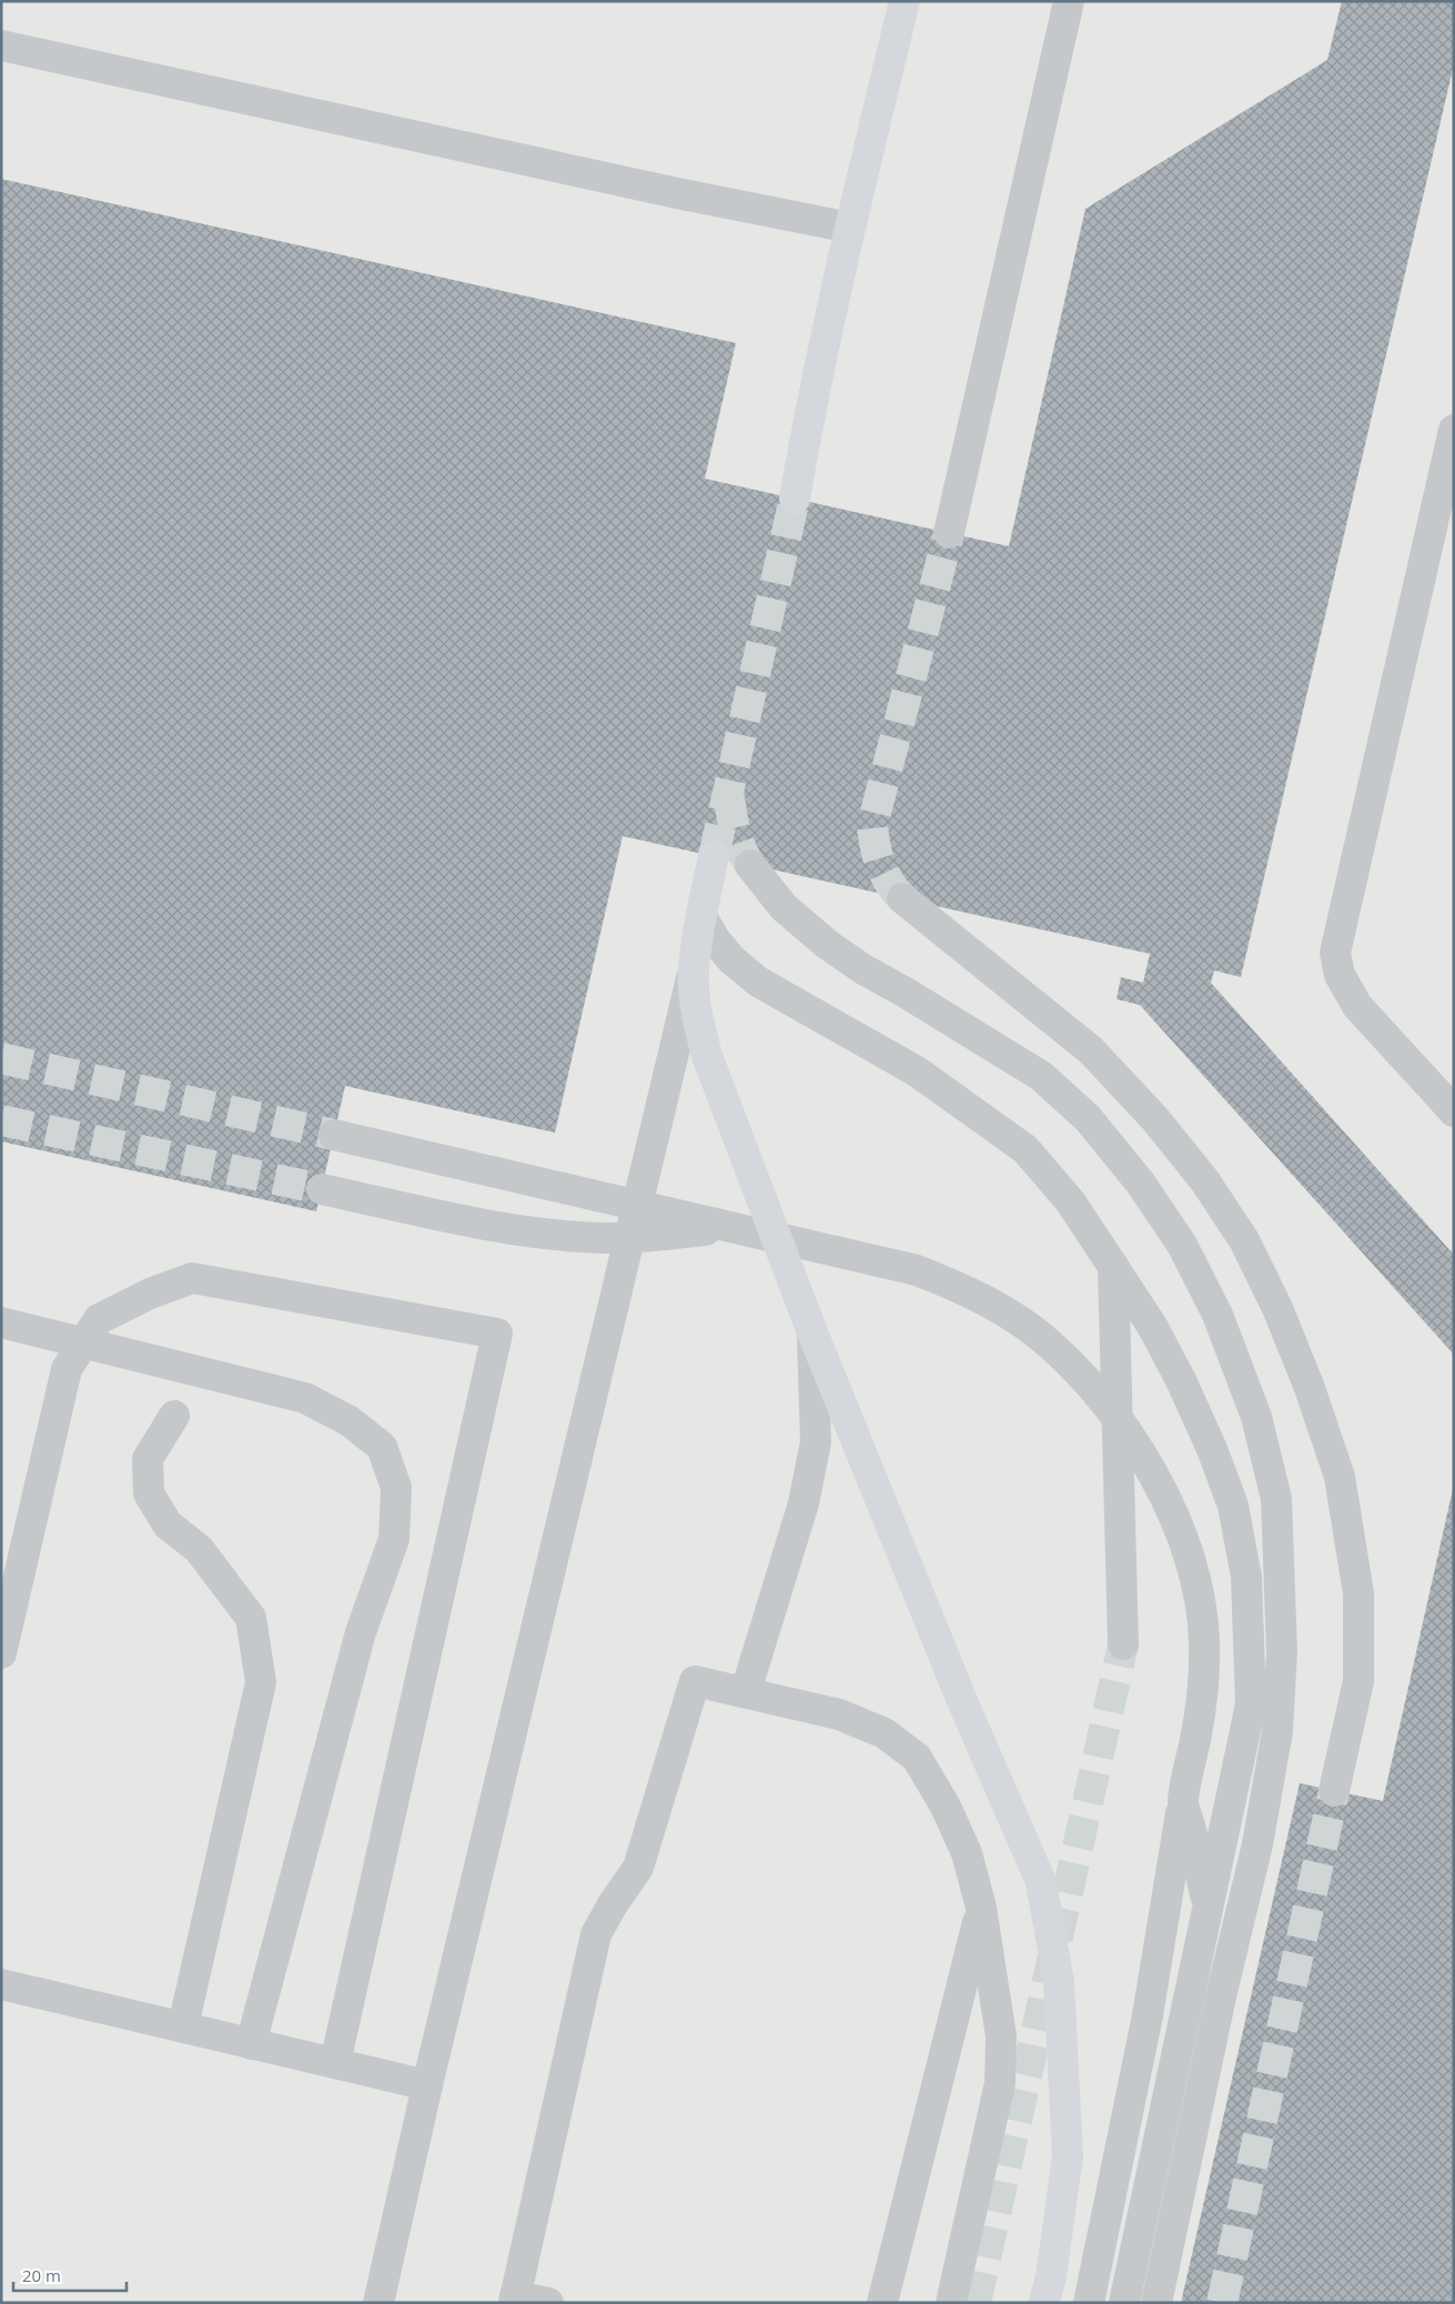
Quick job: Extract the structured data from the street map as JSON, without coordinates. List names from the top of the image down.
{
  "scale_bar": "20 m"
}
